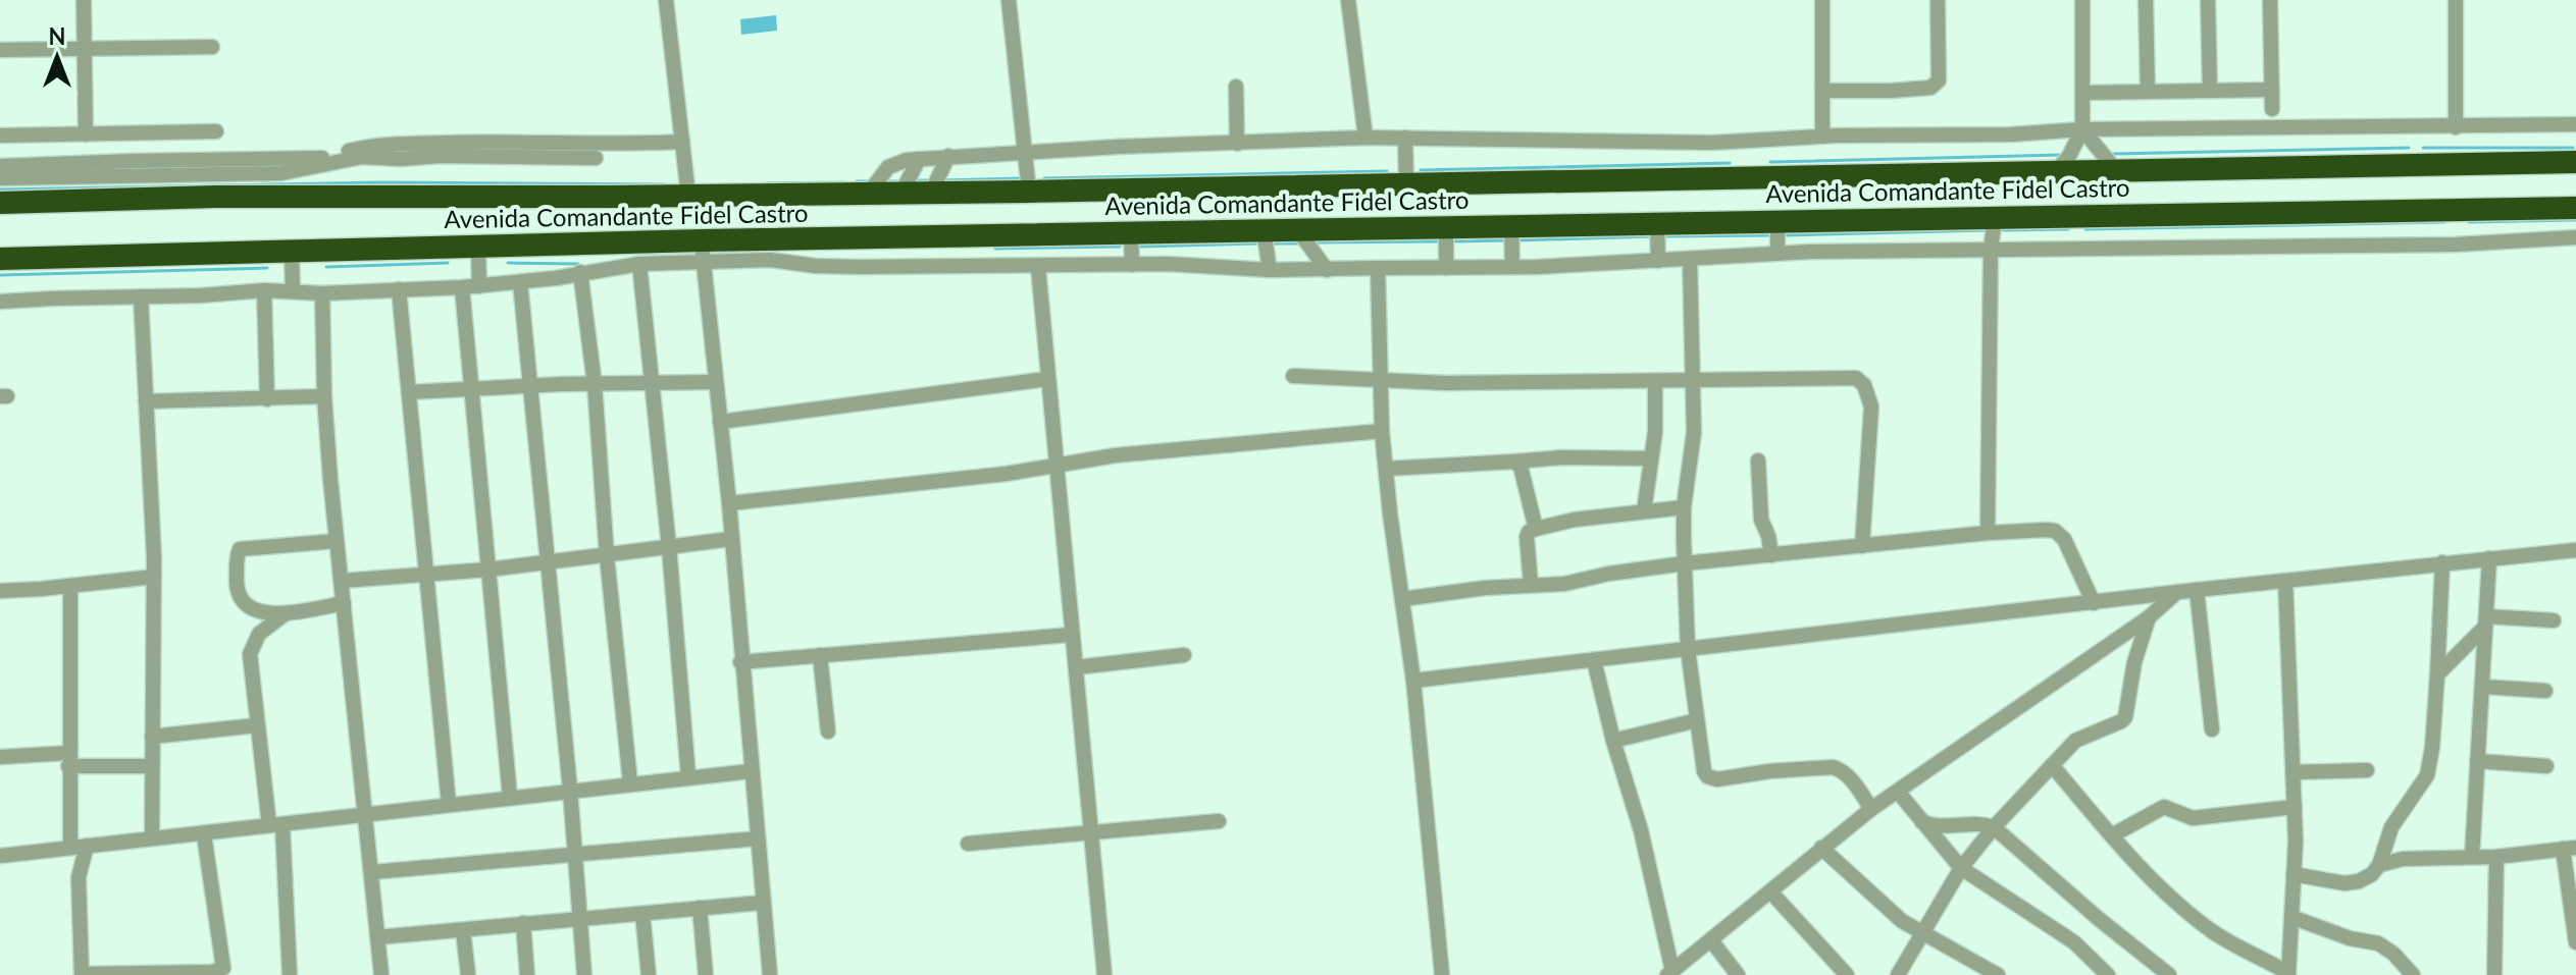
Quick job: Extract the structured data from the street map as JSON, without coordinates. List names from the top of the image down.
{
  "streets": {
    "highway": ["Avenida Comandante Fidel Castro"]
  },
  "north": "top"
}
